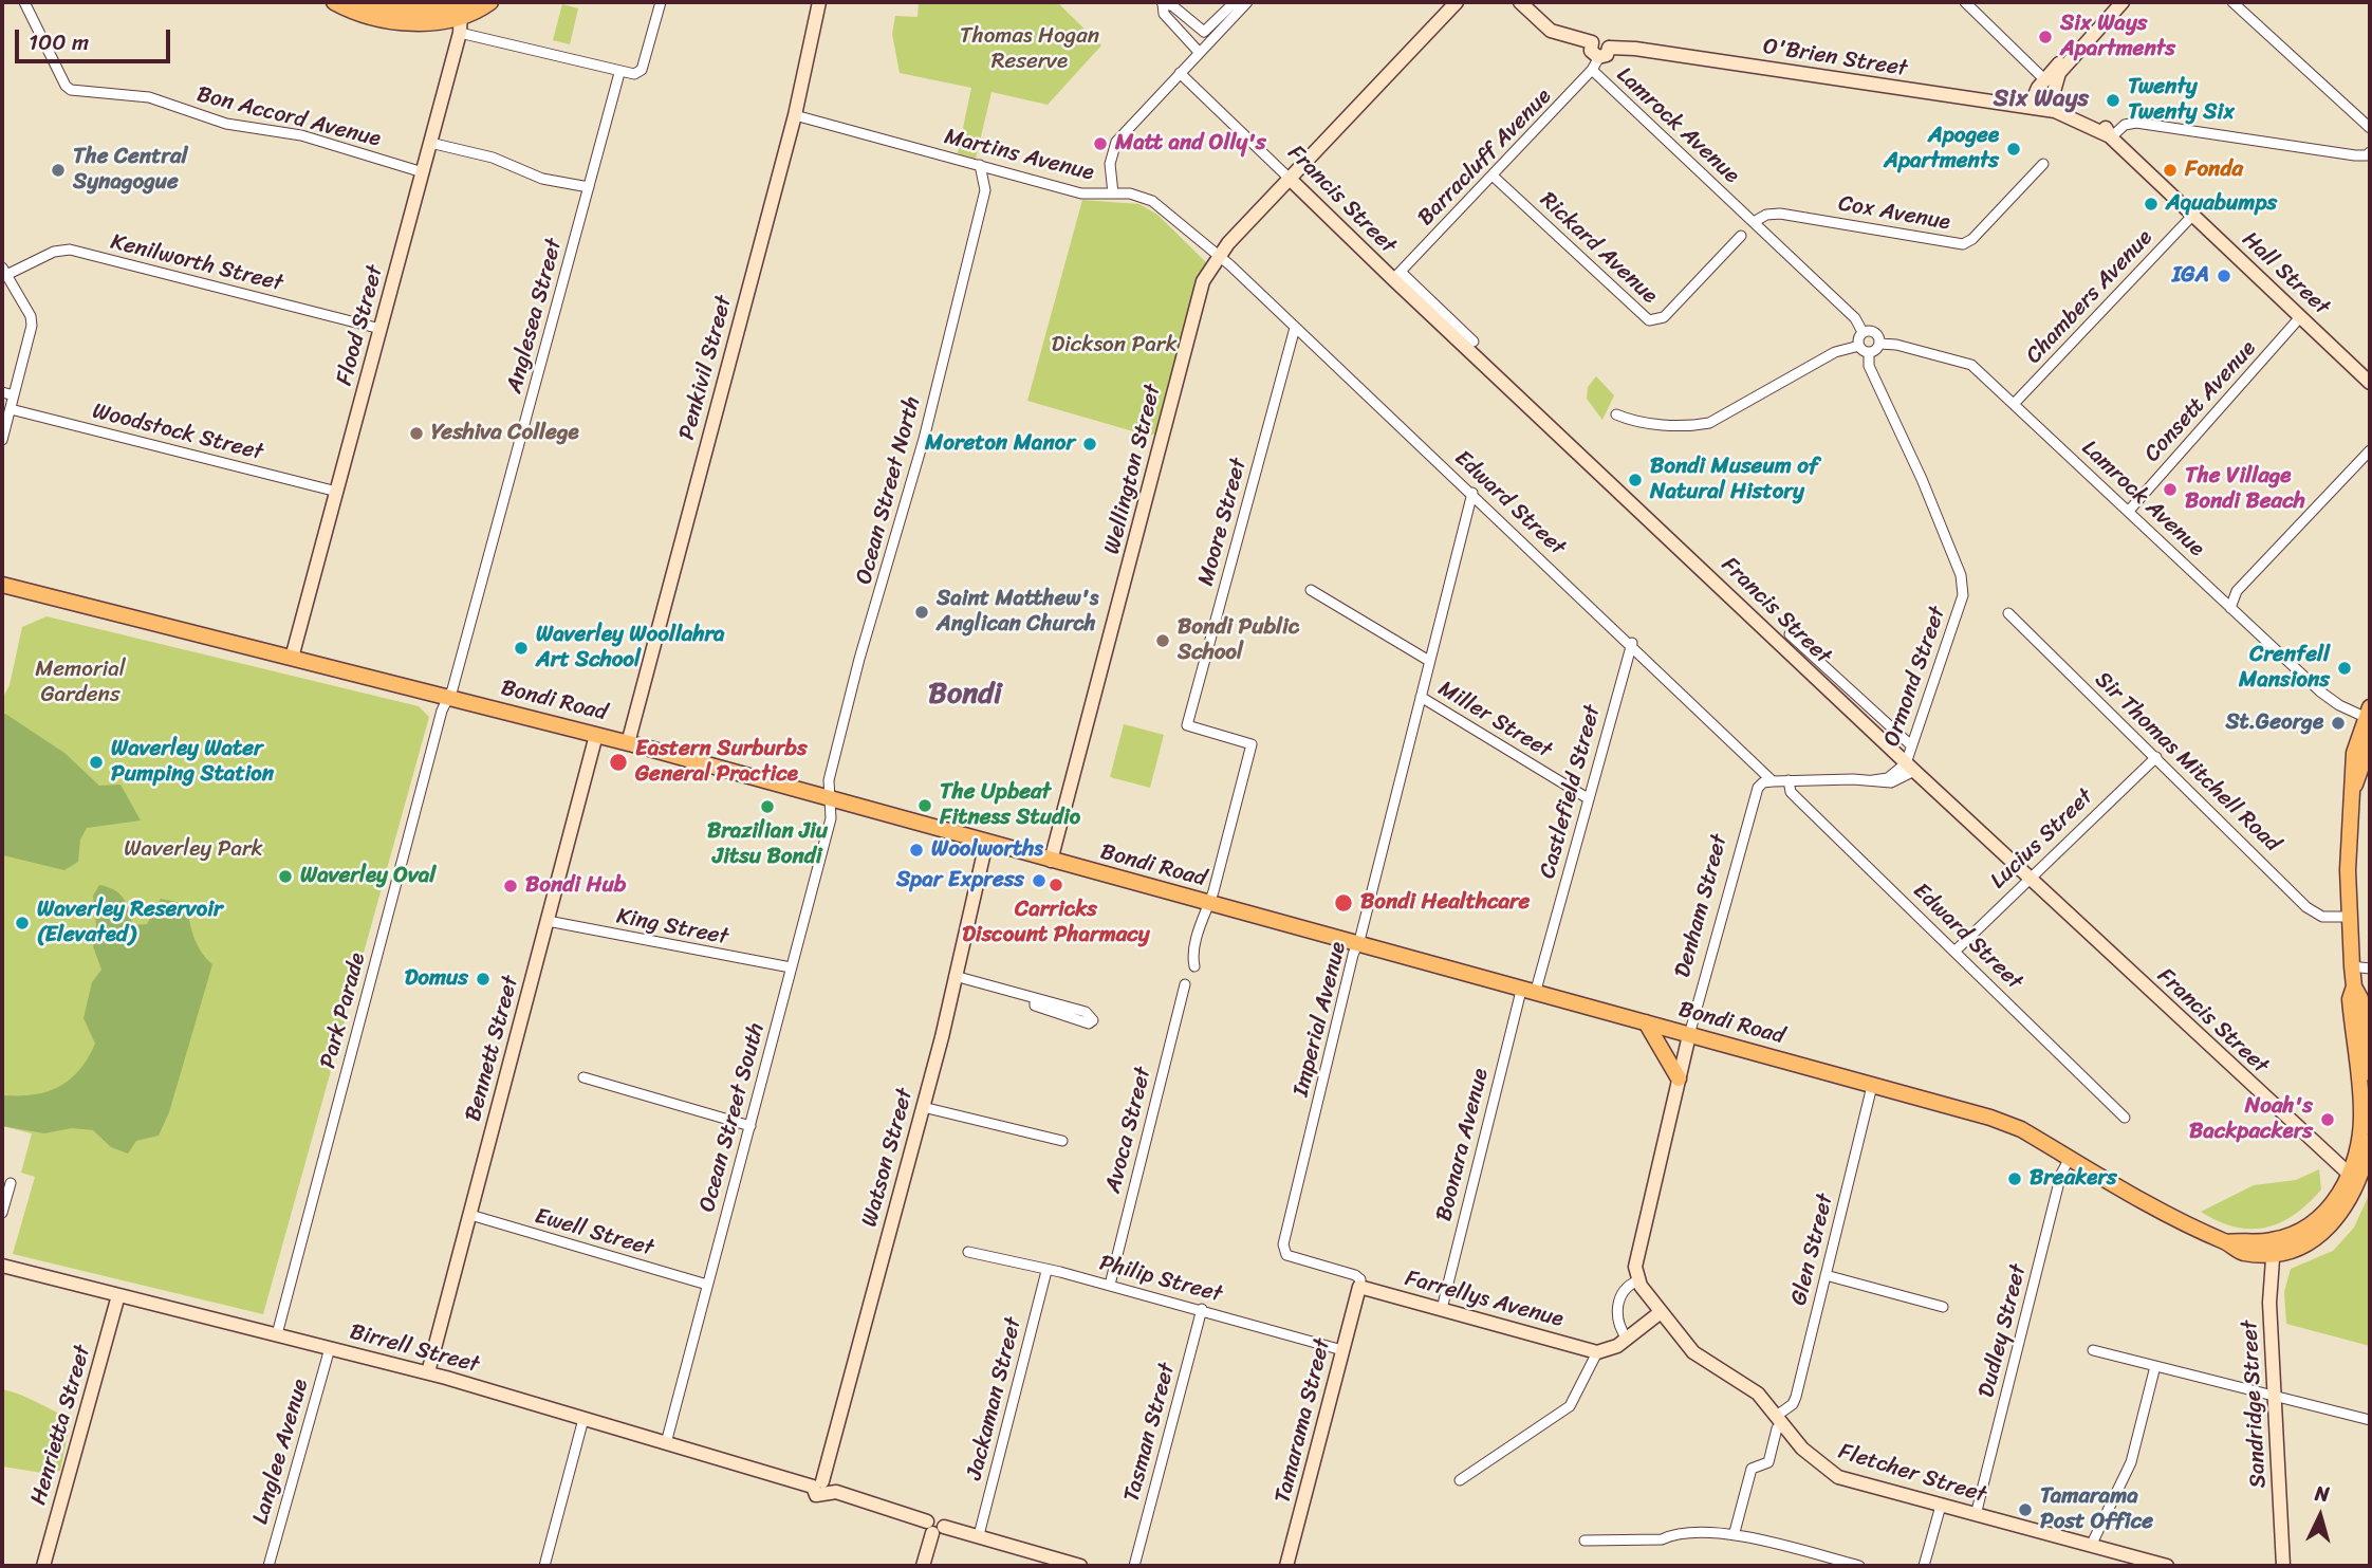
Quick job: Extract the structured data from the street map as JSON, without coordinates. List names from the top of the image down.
{
  "streets": {
    "main road": ["Bondi Road"],
    "street": [
      "O'Brien Street",
      "Bon Accord Avenue",
      "Lamrock Avenue",
      "Martins Avenue",
      "Barracluff Avenue",
      "Francis Street",
      "Cox Avenue",
      "Rickard Avenue",
      "Kenilworth Street",
      "Hall Street",
      "Chambers Avenue",
      "Anglesea Street",
      "Flood Street",
      "Penkivil Street",
      "Consett Avenue",
      "Woodstock Street",
      "Wellington Street",
      "Ocean Street North",
      "Edward Street",
      "Moore Street",
      "Ormond Street",
      "Miller Street",
      "Sir Thomas Mitchell Road",
      "Castlefield Street",
      "Lucius Street",
      "Denham Street",
      "King Street",
      "Park Parade",
      "Imperial Avenue",
      "Bennett Street",
      "Ocean Street South",
      "Avoca Street",
      "Boonara Avenue",
      "Watson Street",
      "Ewell Street",
      "Glen Street",
      "Philip Street",
      "Farrellys Avenue",
      "Dudley Street",
      "Birrell Street",
      "Jackaman Street",
      "Sandridge Street",
      "Tamarama Street",
      "Henrietta Street",
      "Tasman Street",
      "Langlee Avenue",
      "Fletcher Street"
    ]
  },
  "crossings": [
    ["O'Brien Street", "Barracluff Avenue"],
    ["O'Brien Street", "Hall Street"],
    ["Bon Accord Avenue", "Flood Street"],
    ["Lamrock Avenue", "Barracluff Avenue"],
    ["Lamrock Avenue", "Cox Avenue"],
    ["Lamrock Avenue", "Chambers Avenue"],
    ["Lamrock Avenue", "Consett Avenue"],
    ["Lamrock Avenue", "Ormond Street"],
    ["Martins Avenue", "Penkivil Street"],
    ["Martins Avenue", "Wellington Street"],
    ["Martins Avenue", "Ocean Street North"],
    ["Martins Avenue", "Edward Street"],
    ["Barracluff Avenue", "Francis Street"],
    ["Barracluff Avenue", "Rickard Avenue"],
    ["Francis Street", "Wellington Street"],
    ["Francis Street", "Ormond Street"],
    ["Francis Street", "Bondi Road"],
    ["Francis Street", "Lucius Street"],
    ["Kenilworth Street", "Flood Street"],
    ["Hall Street", "Chambers Avenue"],
    ["Hall Street", "Consett Avenue"],
    ["Anglesea Street", "Bondi Road"],
    ["Anglesea Street", "Park Parade"],
    ["Flood Street", "Woodstock Street"],
    ["Flood Street", "Bondi Road"],
    ["Penkivil Street", "Bondi Road"],
    ["Wellington Street", "Edward Street"],
    ["Wellington Street", "Bondi Road"],
    ["Ocean Street North", "Bondi Road"],
    ["Ocean Street North", "Ocean Street South"],
    ["Edward Street", "Moore Street"],
    ["Edward Street", "Castlefield Street"],
    ["Edward Street", "Lucius Street"],
    ["Edward Street", "Denham Street"],
    ["Edward Street", "Imperial Avenue"],
    ["Moore Street", "Bondi Road"],
    ["Bondi Road", "Castlefield Street"],
    ["Bondi Road", "Denham Street"],
    ["Bondi Road", "Park Parade"],
    ["Bondi Road", "Imperial Avenue"],
    ["Bondi Road", "Bennett Street"],
    ["Bondi Road", "Ocean Street South"],
    ["Bondi Road", "Boonara Avenue"],
    ["Bondi Road", "Watson Street"],
    ["Bondi Road", "Glen Street"],
    ["Bondi Road", "Dudley Street"],
    ["Bondi Road", "Sandridge Street"],
    ["Miller Street", "Castlefield Street"],
    ["Miller Street", "Imperial Avenue"],
    ["Sir Thomas Mitchell Road", "Lucius Street"],
    ["Castlefield Street", "Boonara Avenue"],
    ["King Street", "Bennett Street"],
    ["King Street", "Ocean Street South"],
    ["Park Parade", "Birrell Street"],
    ["Imperial Avenue", "Farrellys Avenue"],
    ["Imperial Avenue", "Tamarama Street"],
    ["Bennett Street", "Ewell Street"],
    ["Bennett Street", "Birrell Street"],
    ["Ocean Street South", "Ewell Street"],
    ["Ocean Street South", "Birrell Street"],
    ["Avoca Street", "Philip Street"],
    ["Boonara Avenue", "Farrellys Avenue"],
    ["Watson Street", "Birrell Street"],
    ["Glen Street", "Fletcher Street"],
    ["Philip Street", "Jackaman Street"],
    ["Philip Street", "Tamarama Street"],
    ["Philip Street", "Tasman Street"],
    ["Farrellys Avenue", "Tamarama Street"],
    ["Dudley Street", "Fletcher Street"],
    ["Birrell Street", "Jackaman Street"],
    ["Birrell Street", "Henrietta Street"],
    ["Birrell Street", "Langlee Avenue"]
  ],
  "districts": ["Six Ways", "Bondi"],
  "parks": [
    "Thomas Hogan Reserve",
    "Dickson Park",
    "Memorial Gardens",
    "Waverley Park"
  ],
  "places": [
    "Six Ways Apartments",
    "Twenty Twenty Six",
    "Matt and Olly's",
    "Apogee Apartments",
    "The Central Synagogue",
    "Fonda",
    "Aquabumps",
    "IGA",
    "Yeshiva College",
    "Moreton Manor",
    "Bondi Museum of Natural History",
    "The Village Bondi Beach",
    "Saint Matthew's Anglican Church",
    "Bondi Public School",
    "Waverley Woollahra Art School",
    "Crenfell Mansions",
    "St.George",
    "Waverley Water Pumping Station",
    "Eastern Surburbs General Practice",
    "The Upbeat Fitness Studio",
    "Brazilian Jiu Jitsu Bondi",
    "Woolworths",
    "Waverley Oval",
    "Spar Express",
    "Carricks Discount Pharmacy",
    "Bondi Hub",
    "Bondi Healthcare",
    "Waverley Reservoir (Elevated)",
    "Domus",
    "Noah's Backpackers",
    "Breakers",
    "Tamarama Post Office"
  ],
  "scale_bar": "100 m",
  "north": "top"
}
